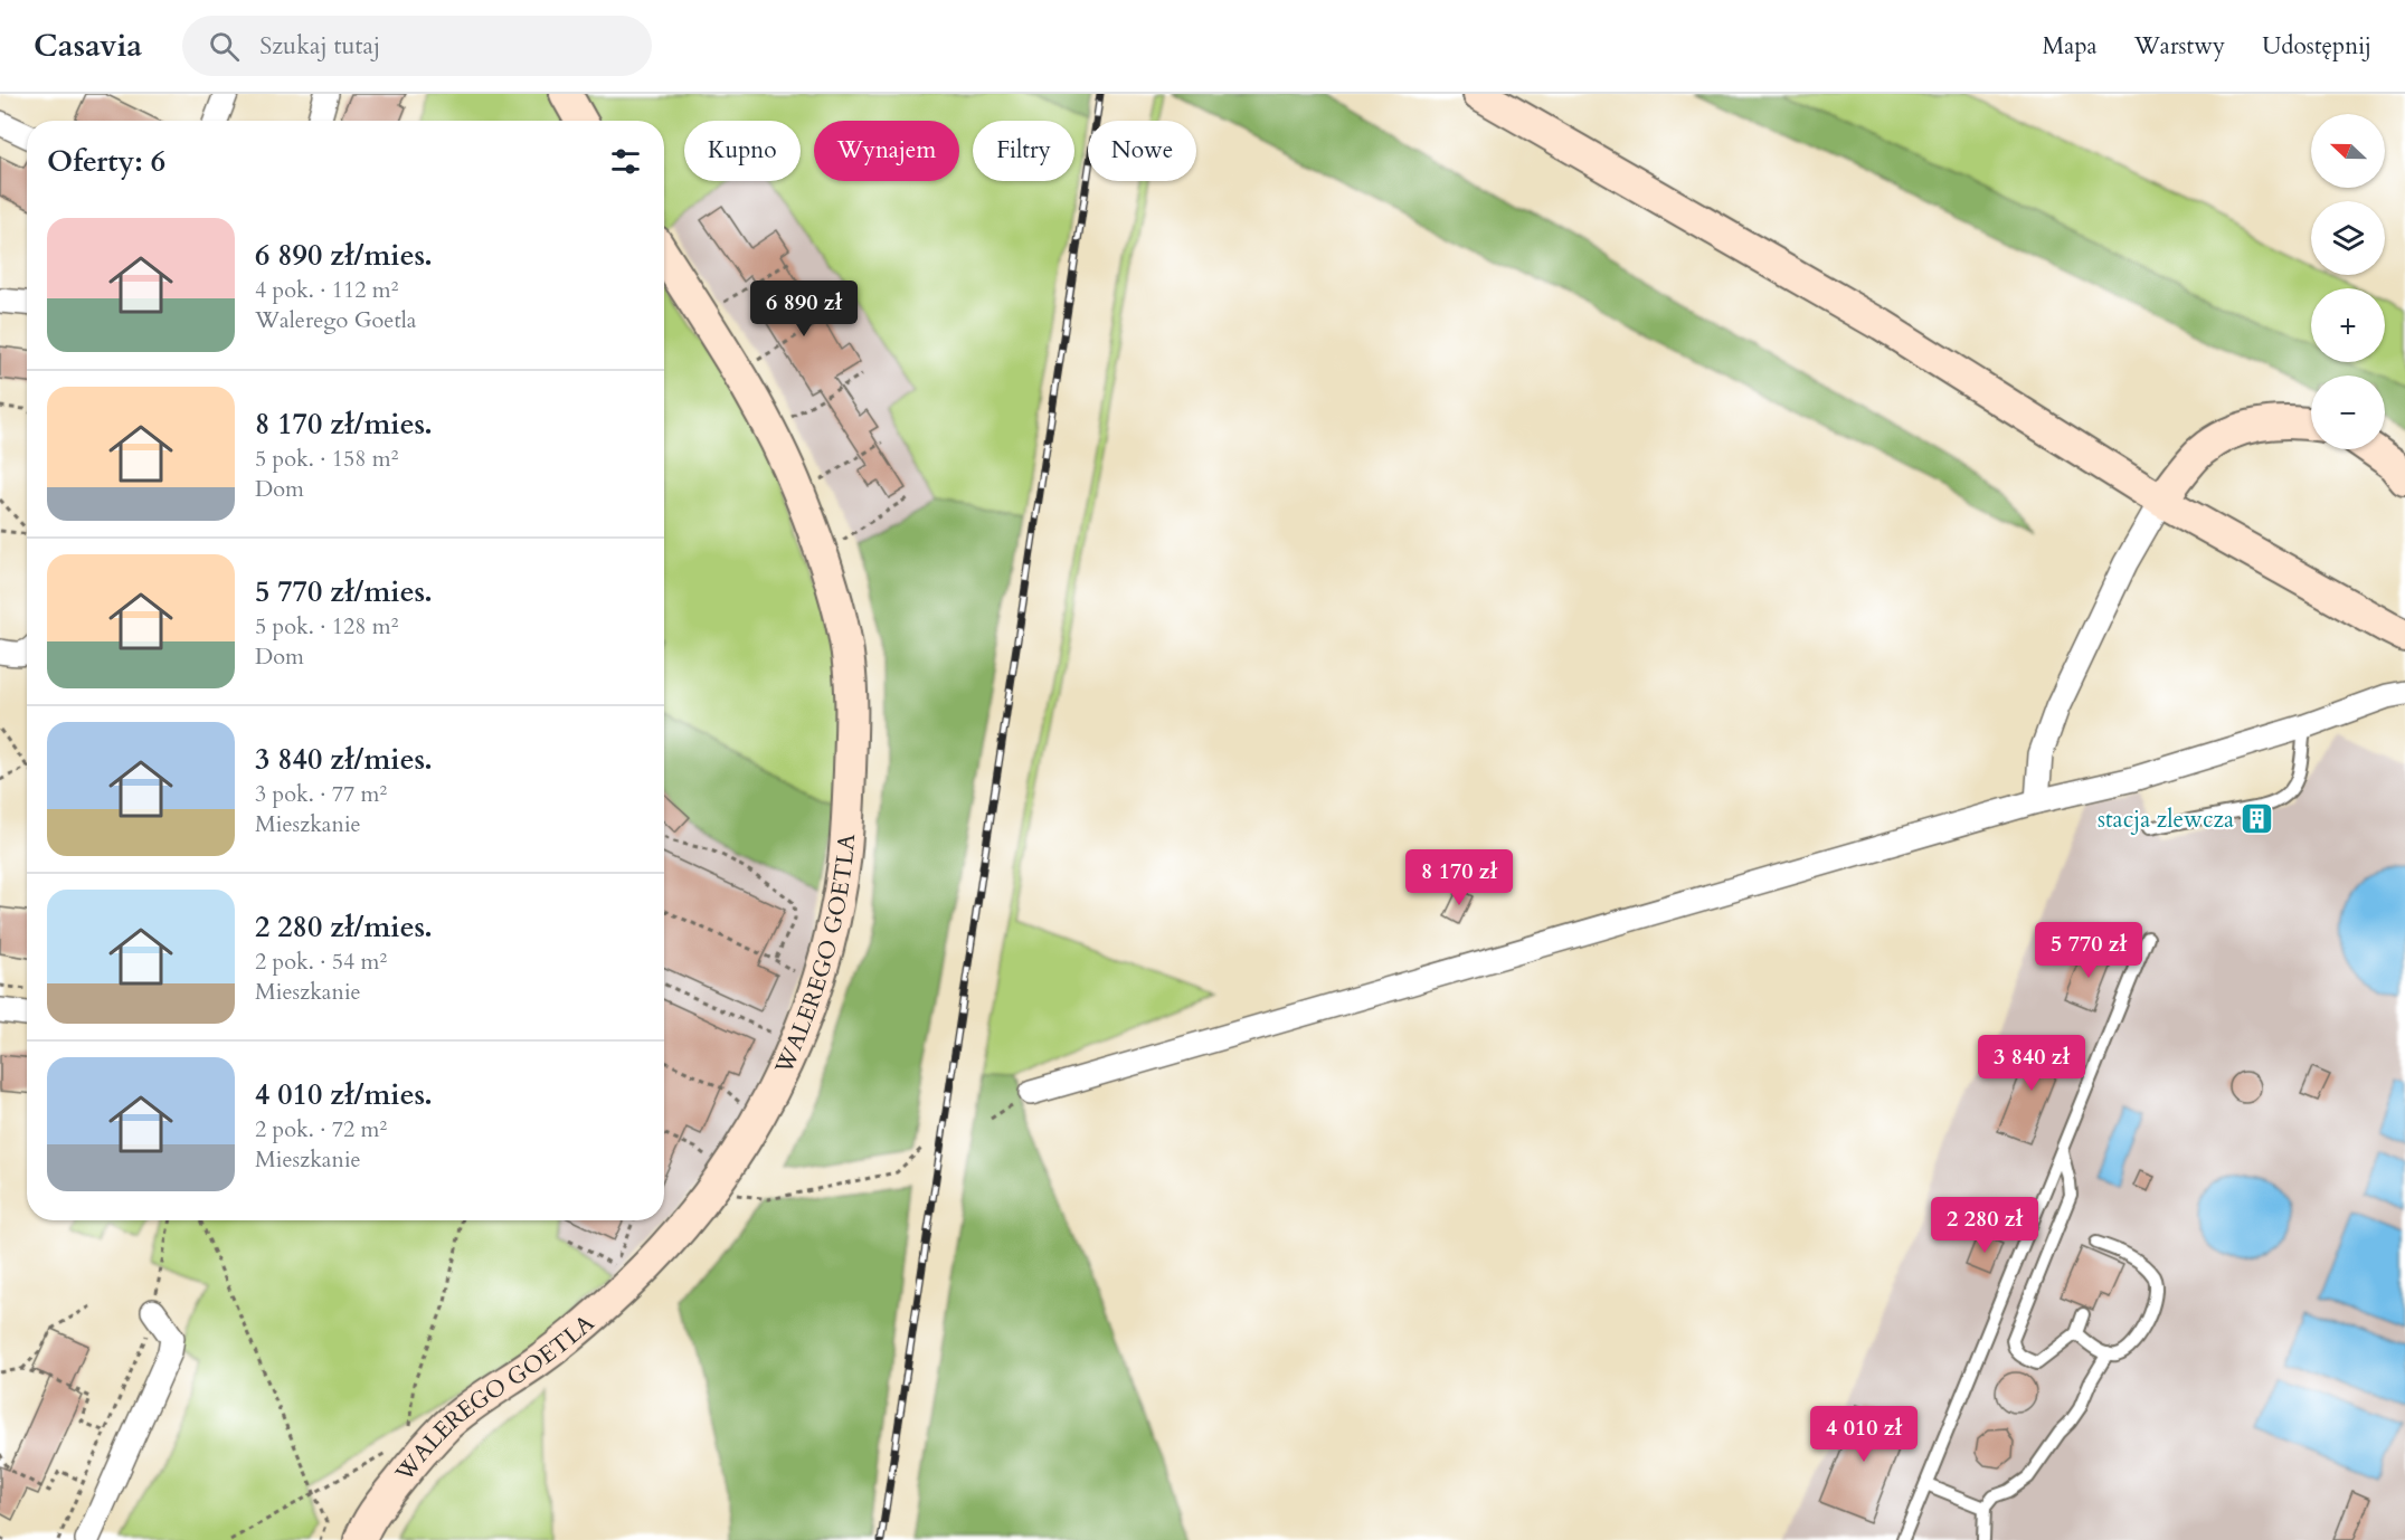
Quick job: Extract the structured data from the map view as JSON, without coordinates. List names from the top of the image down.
{
  "streets": {
    "street": ["WALEREGO GOETLA"]
  },
  "places": {
    "building": ["stacja zlewcza"]
  },
  "north": "left",
  "page": {
    "header": "Casavia",
    "search": "Szukaj tutaj",
    "nav": ["Mapa", "Warstwy", "Udostępnij"],
    "map_buttons": ["+", "−"],
    "chip": [
      "Kupno",
      "Wynajem",
      "Filtry",
      "Nowe"
    ],
    "heading": "Oferty: 6",
    "list": [
      {
        "name": "6 890 zł/mies.",
        "note": "4 pok. · 112 m² · Walerego Goetla"
      },
      {
        "name": "8 170 zł/mies.",
        "note": "5 pok. · 158 m² · Dom"
      },
      {
        "name": "5 770 zł/mies.",
        "note": "5 pok. · 128 m² · Dom"
      },
      {
        "name": "3 840 zł/mies.",
        "note": "3 pok. · 77 m² · Mieszkanie"
      },
      {
        "name": "2 280 zł/mies.",
        "note": "2 pok. · 54 m² · Mieszkanie"
      },
      {
        "name": "4 010 zł/mies.",
        "note": "2 pok. · 72 m² · Mieszkanie"
      }
    ],
    "price": [
      "6 890 zł",
      "8 170 zł",
      "5 770 zł",
      "3 840 zł",
      "2 280 zł",
      "4 010 zł"
    ]
  }
}
